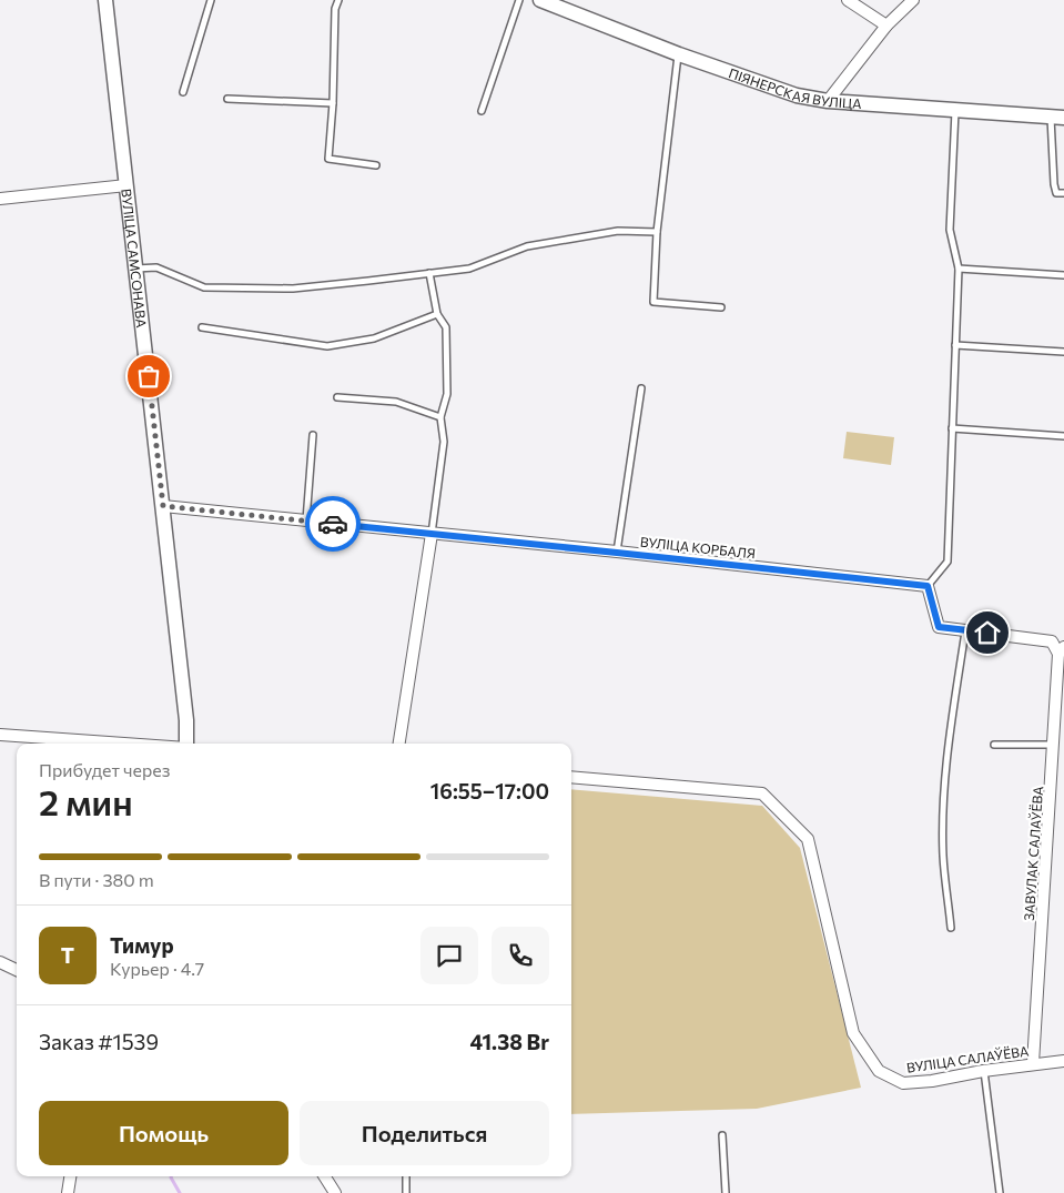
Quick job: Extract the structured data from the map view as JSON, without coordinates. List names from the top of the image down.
{
  "streets": {
    "street": [
      "ПІЯНЕРСКАЯ ВУЛІЦА",
      "ВУЛІЦА САМСОНАВА",
      "ВУЛІЦА КОРБАЛЯ",
      "ЗАВУЛАК САЛАЎЁВА",
      "ВУЛІЦА САЛАЎЁВА"
    ]
  },
  "crossings": [
    ["ВУЛІЦА САМСОНАВА", "ВУЛІЦА КОРБАЛЯ"],
    ["ЗАВУЛАК САЛАЎЁВА", "ВУЛІЦА САЛАЎЁВА"]
  ],
  "page": {
    "heading": ["2 мин", "Прибудет через", "16:55–17:00"],
    "panel": [
      "Тимур",
      "Курьер · 4.7",
      "Заказ #1539",
      "41.38 Br"
    ],
    "bar": "В пути · 380 m",
    "round": "Т",
    "buttons": ["Помощь", "Поделиться"]
  }
}
